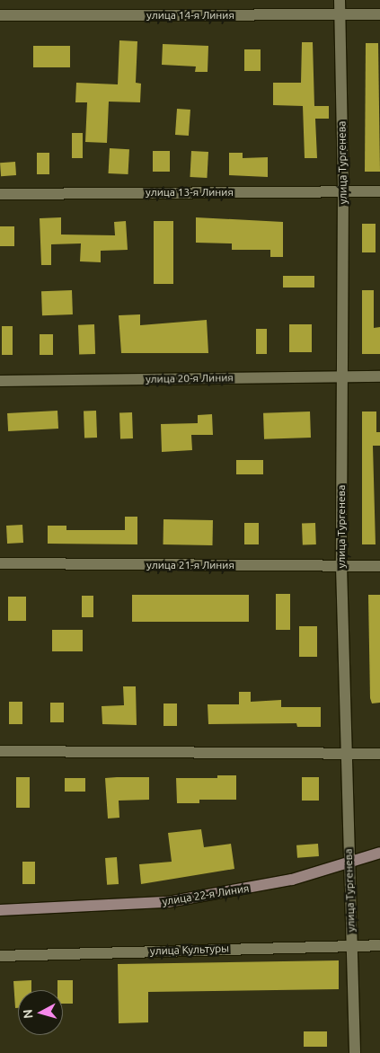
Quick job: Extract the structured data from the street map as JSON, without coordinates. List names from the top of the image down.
{
  "streets": {
    "main road": ["улица 22-я Линия"],
    "street": [
      "улица 14-я Линия",
      "улица Тургенева",
      "улица 13-я Линия",
      "улица 20-я Линия",
      "улица 21-я Линия",
      "улица Культуры"
    ]
  },
  "crossings": [
    ["улица 14-я Линия", "улица Тургенева"],
    ["улица Тургенева", "улица 13-я Линия"],
    ["улица Тургенева", "улица 20-я Линия"],
    ["улица Тургенева", "улица 21-я Линия"],
    ["улица Тургенева", "улица 22-я Линия"],
    ["улица Тургенева", "улица Культуры"]
  ],
  "north": "left"
}
